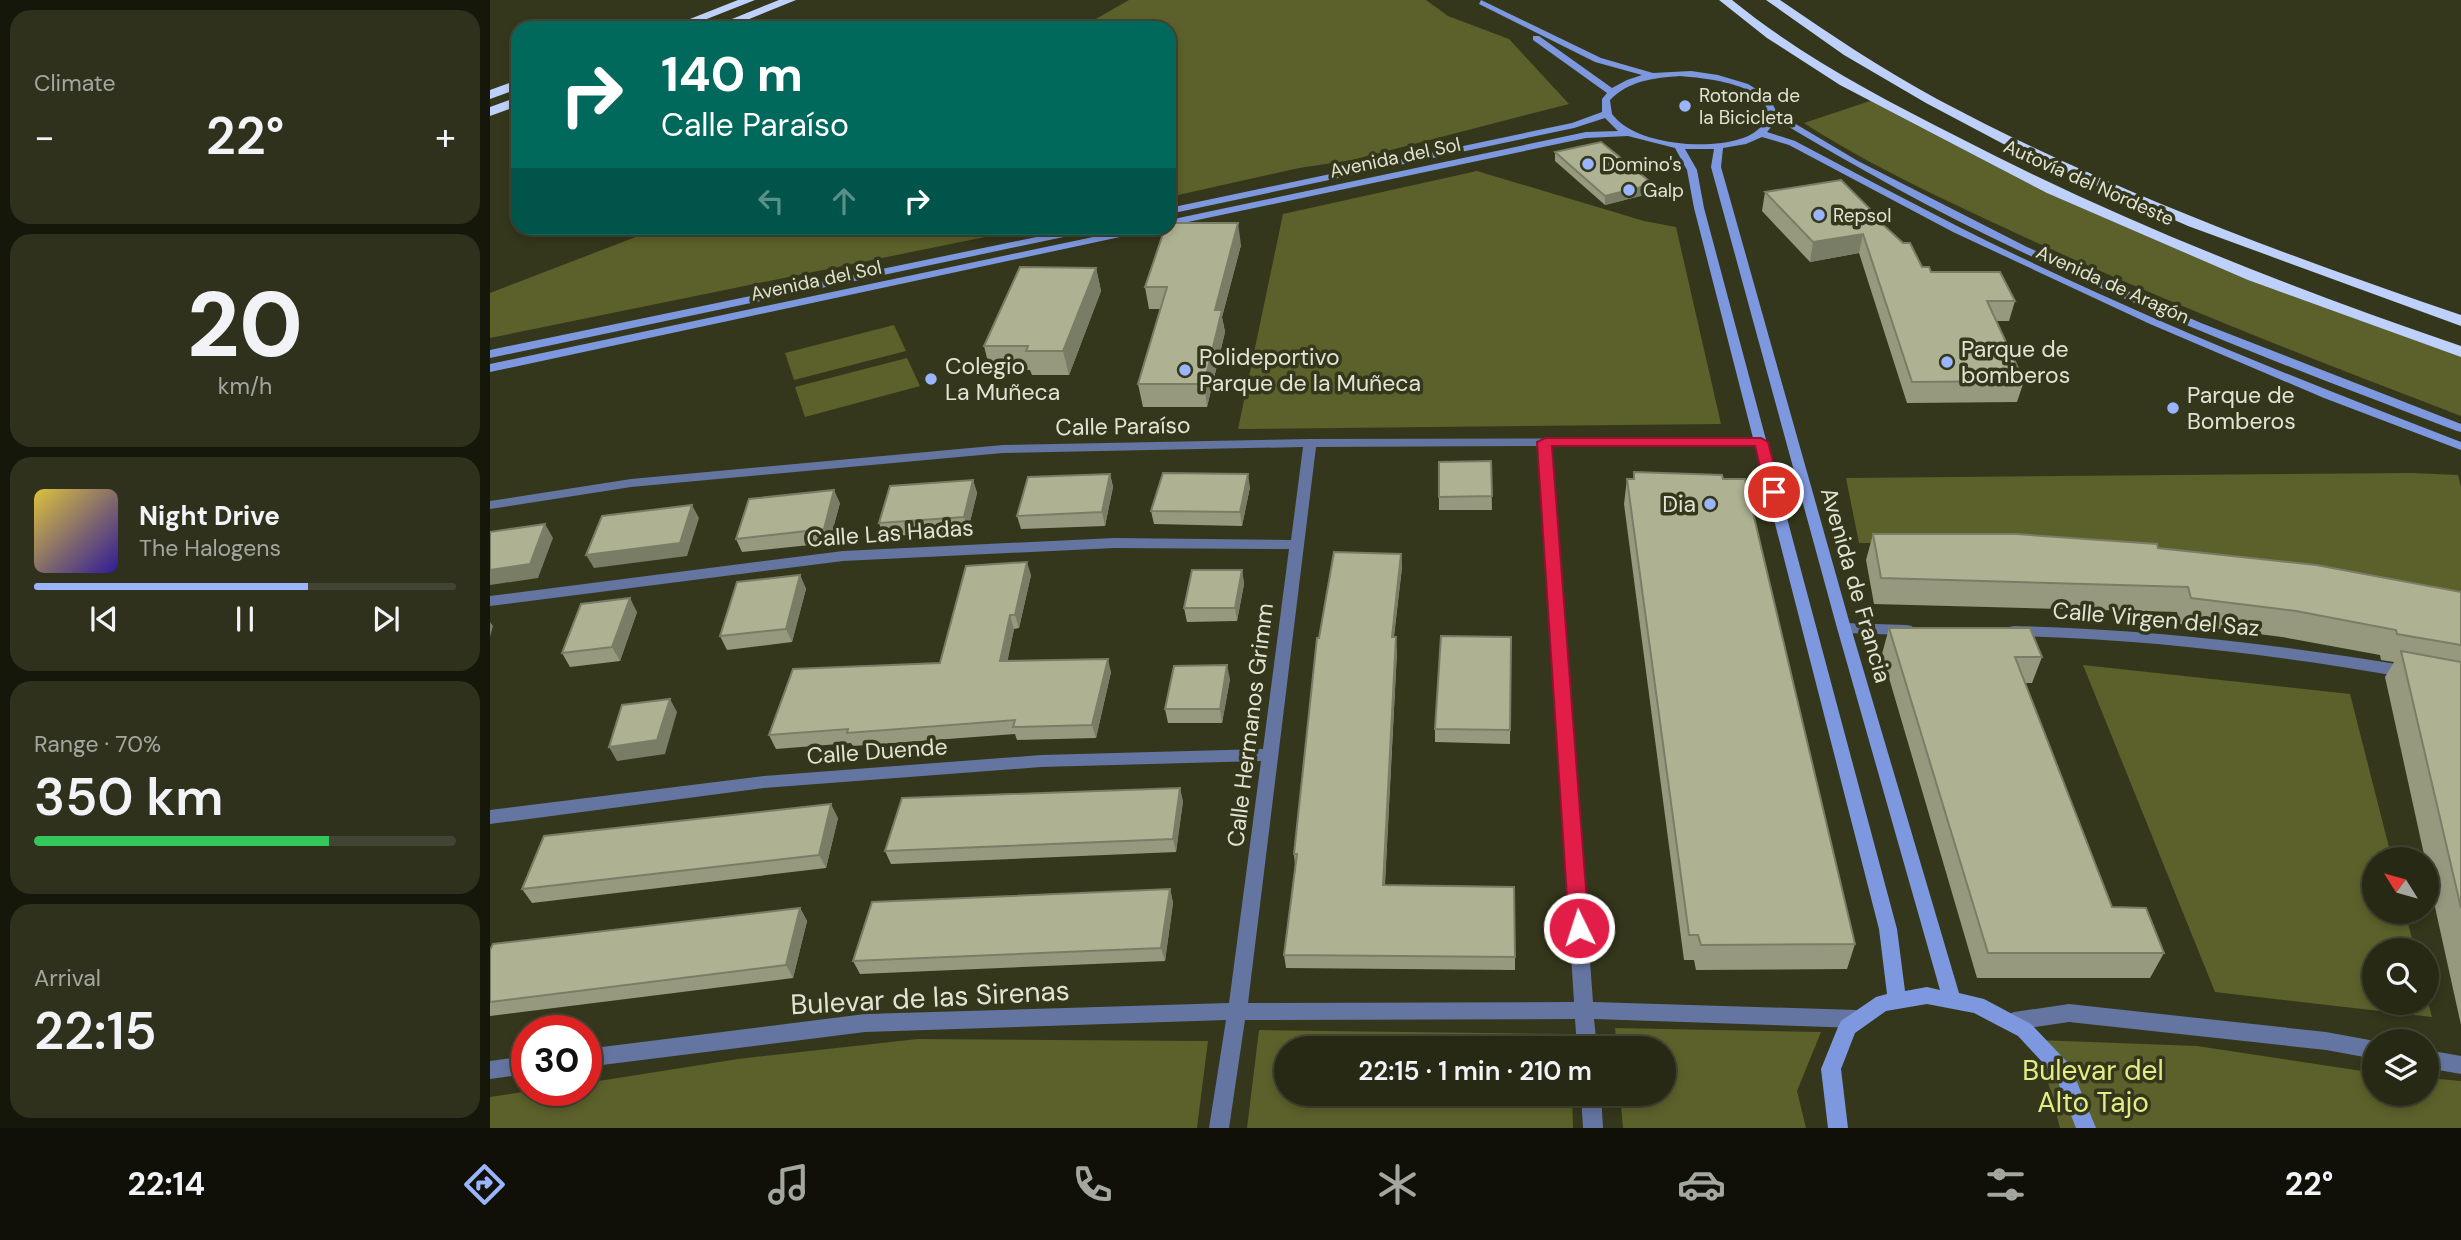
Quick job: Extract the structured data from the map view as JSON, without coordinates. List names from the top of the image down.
{
  "streets": {
    "highway": ["Autovía del Nordeste"],
    "street": [
      "Avenida del Sol",
      "Avenida de Aragón",
      "Calle Paraíso",
      "Calle Las Hadas",
      "Avenida de Francia",
      "Calle Virgen del Saz",
      "Calle Hermanos Grimm",
      "Calle Duende",
      "Bulevar de las Sirenas"
    ]
  },
  "crossings": [
    ["Calle Paraíso", "Calle Hermanos Grimm"],
    ["Calle Las Hadas", "Calle Hermanos Grimm"],
    ["Calle Hermanos Grimm", "Calle Duende"],
    ["Calle Hermanos Grimm", "Bulevar de las Sirenas"]
  ],
  "parks": ["Bulevar del Alto Tajo"],
  "places": [
    "Rotonda de la Bicicleta",
    "Domino's",
    "Galp",
    "Repsol",
    "Parque de bomberos",
    "Polideportivo Parque de la Muñeca",
    "Colegio La Muñeca",
    "Parque de Bomberos",
    "Dia"
  ],
  "north": "top left",
  "page": {
    "tile": [
      "Climate",
      ["20", "km/h"],
      ["Range · 70%", "350 km"],
      ["Arrival", "22:15"]
    ],
    "turn": ["140 m", "Calle Paraíso"],
    "heat": ["−", "22°", "+"],
    "song": ["Night Drive", "The Halogens"],
    "limit": "30",
    "trip": "22:15 · 1 min · 210 m",
    "tabs": ["22:14", "22°"]
  }
}
